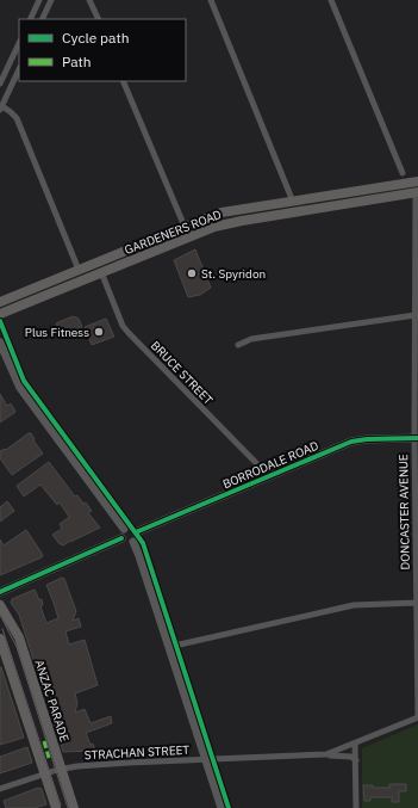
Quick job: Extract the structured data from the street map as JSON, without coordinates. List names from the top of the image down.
{
  "streets": {
    "main road": ["GARDENERS ROAD", "ANZAC PARADE"],
    "street": [
      "BRUCE STREET",
      "BORRODALE ROAD",
      "DONCASTER AVENUE",
      "STRACHAN STREET"
    ]
  },
  "crossings": [
    ["GARDENERS ROAD", "BRUCE STREET"],
    ["GARDENERS ROAD", "DONCASTER AVENUE"],
    ["BRUCE STREET", "BORRODALE ROAD"],
    ["BORRODALE ROAD", "DONCASTER AVENUE"],
    ["DONCASTER AVENUE", "STRACHAN STREET"],
    ["ANZAC PARADE", "STRACHAN STREET"]
  ],
  "places": ["St. Spyridon", "Plus Fitness"],
  "legend": ["Cycle path", "Path"]
}
